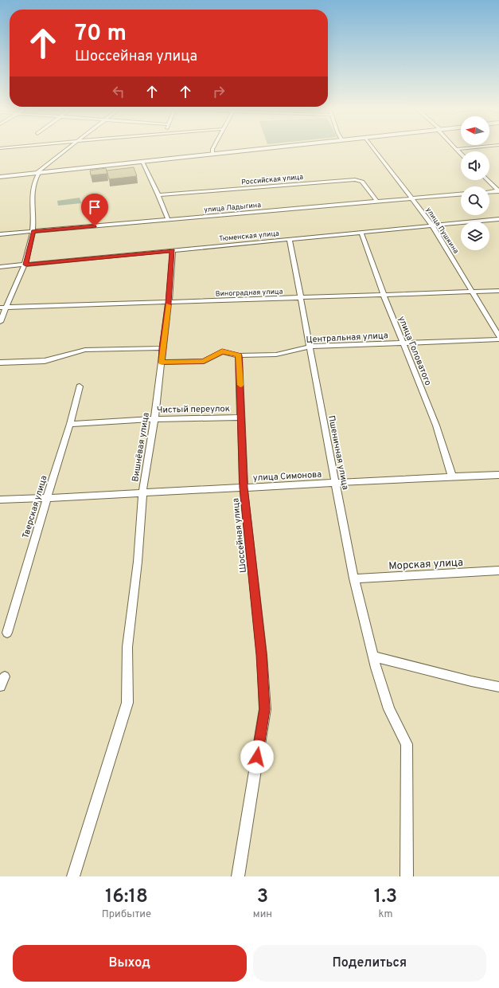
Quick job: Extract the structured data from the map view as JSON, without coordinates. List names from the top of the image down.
{
  "streets": {
    "street": [
      "Российская улица",
      "улица Ладыгина",
      "улица Пушкина",
      "Тюменская улица",
      "Виноградная улица",
      "Центральная улица",
      "улица Головатого",
      "Чистый переулок",
      "Вишнёвая улица",
      "Пшеничная улица",
      "улица Симонова",
      "Тверская улица",
      "Шоссейная улица",
      "Морская улица"
    ]
  },
  "crossings": [
    ["Российская улица", "улица Ладыгина"],
    ["улица Ладыгина", "улица Пушкина"],
    ["улица Пушкина", "Тюменская улица"],
    ["улица Пушкина", "Виноградная улица"],
    ["Тюменская улица", "улица Головатого"],
    ["Тюменская улица", "Вишнёвая улица"],
    ["Тюменская улица", "Пшеничная улица"],
    ["Виноградная улица", "улица Головатого"],
    ["Виноградная улица", "Вишнёвая улица"],
    ["Виноградная улица", "Пшеничная улица"],
    ["Центральная улица", "улица Головатого"],
    ["Центральная улица", "Вишнёвая улица"],
    ["Центральная улица", "Пшеничная улица"],
    ["Центральная улица", "Шоссейная улица"],
    ["улица Головатого", "улица Симонова"],
    ["Чистый переулок", "Вишнёвая улица"],
    ["Чистый переулок", "Тверская улица"],
    ["Чистый переулок", "Шоссейная улица"],
    ["Вишнёвая улица", "улица Симонова"],
    ["Пшеничная улица", "улица Симонова"],
    ["Пшеничная улица", "Морская улица"],
    ["улица Симонова", "Тверская улица"],
    ["улица Симонова", "Шоссейная улица"]
  ],
  "north": "left",
  "page": {
    "turn": ["70 m", "Шоссейная улица"],
    "eta": [
      "16:18",
      "Прибытие",
      "3",
      "мин",
      "1.3",
      "km"
    ],
    "buttons": ["Выход", "Поделиться"]
  }
}
